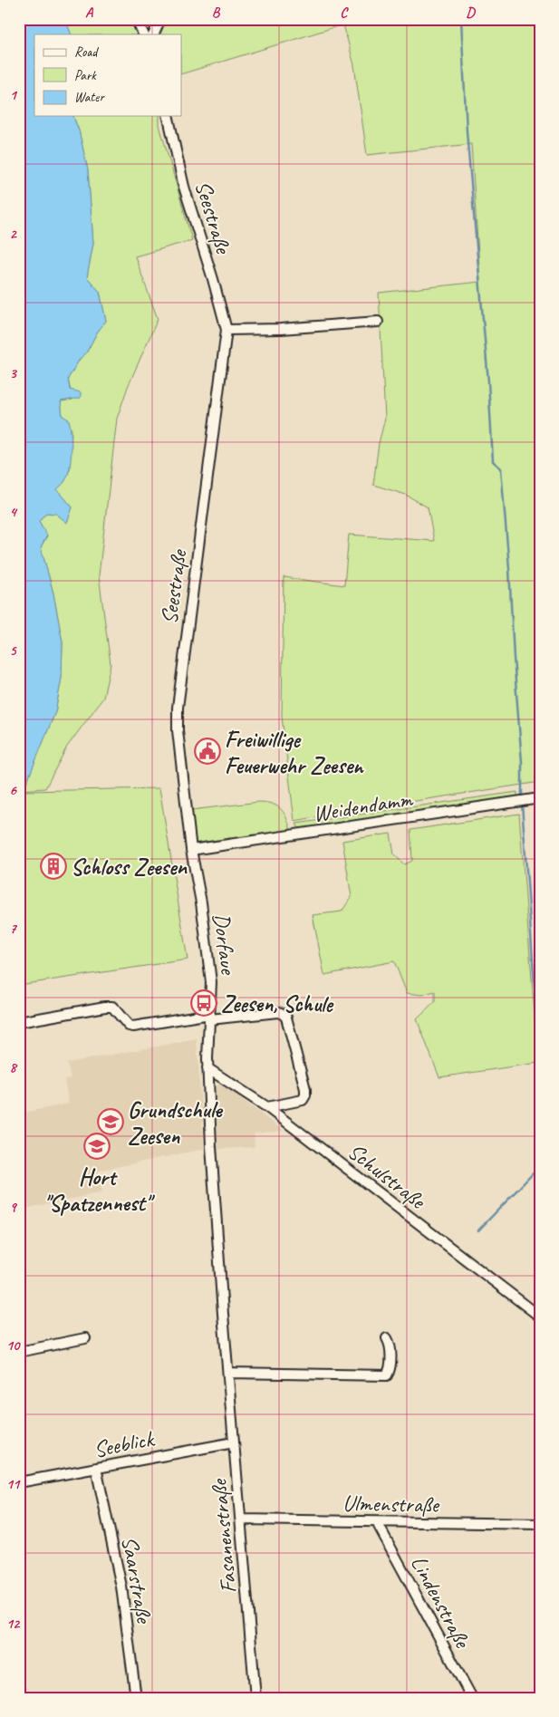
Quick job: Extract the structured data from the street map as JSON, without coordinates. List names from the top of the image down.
{
  "streets": {
    "street": [
      "Seestraße",
      "Weidendamm",
      "Dorfaue",
      "Schulstraße",
      "Seeblick",
      "Ulmenstraße",
      "Fasanenstraße",
      "Saarstraße",
      "Lindenstraße"
    ]
  },
  "crossings": [
    ["Seestraße", "Weidendamm"],
    ["Seestraße", "Dorfaue"],
    ["Weidendamm", "Dorfaue"],
    ["Dorfaue", "Schulstraße"],
    ["Dorfaue", "Fasanenstraße"],
    ["Schulstraße", "Fasanenstraße"],
    ["Seeblick", "Fasanenstraße"],
    ["Seeblick", "Saarstraße"],
    ["Ulmenstraße", "Fasanenstraße"],
    ["Ulmenstraße", "Lindenstraße"]
  ],
  "places": {
    "public building": ["Freiwillige Feuerwehr Zeesen"],
    "building": ["Schloss Zeesen"],
    "bus stop": ["Zeesen, Schule"],
    "school or university": ["Grundschule Zeesen", "Hort \"Spatzennest\""]
  },
  "legend": ["Road", "Park", "Water"],
  "grid": {
    "columns": [
      "A",
      "B",
      "C",
      "D"
    ],
    "rows": [
      "1",
      "2",
      "3",
      "4",
      "5",
      "6",
      "7",
      "8",
      "9",
      "10",
      "11",
      "12"
    ]
  }
}
